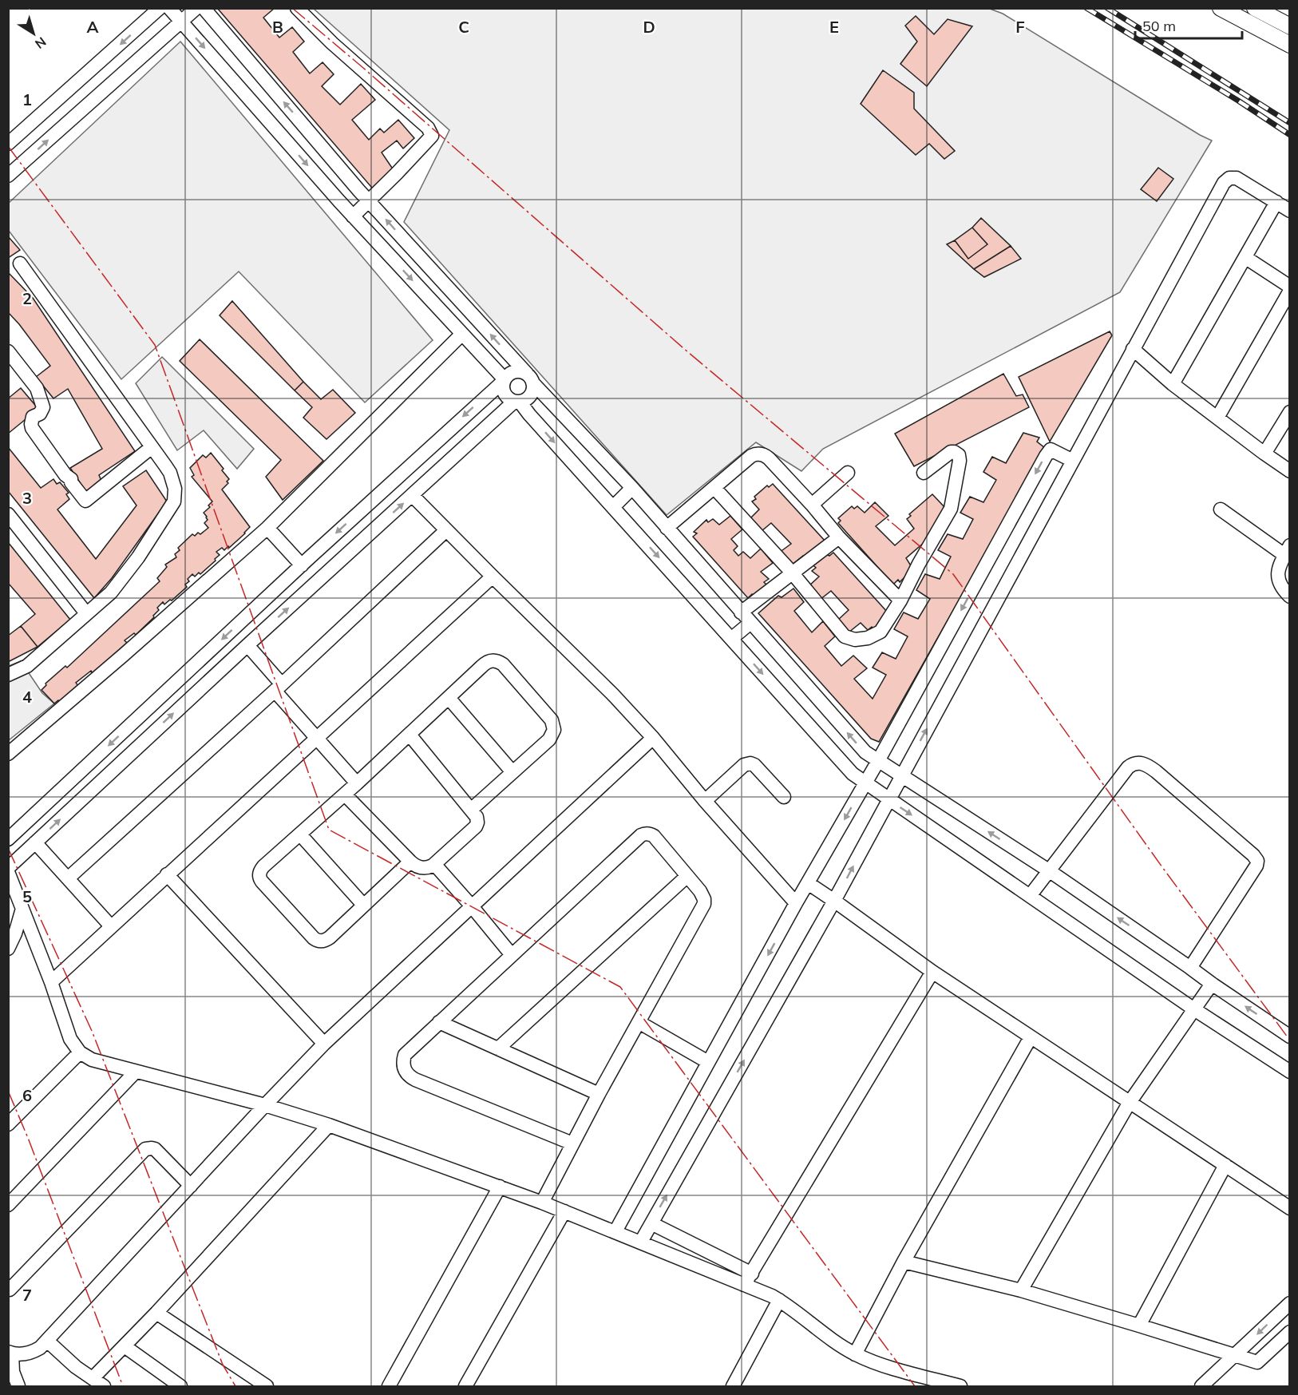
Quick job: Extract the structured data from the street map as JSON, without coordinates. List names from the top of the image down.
{
  "scale_bar": "50 m",
  "north": "bottom right",
  "grid": {
    "columns": [
      "A",
      "B",
      "C",
      "D",
      "E",
      "F"
    ],
    "rows": [
      "1",
      "2",
      "3",
      "4",
      "5",
      "6",
      "7"
    ]
  }
}
